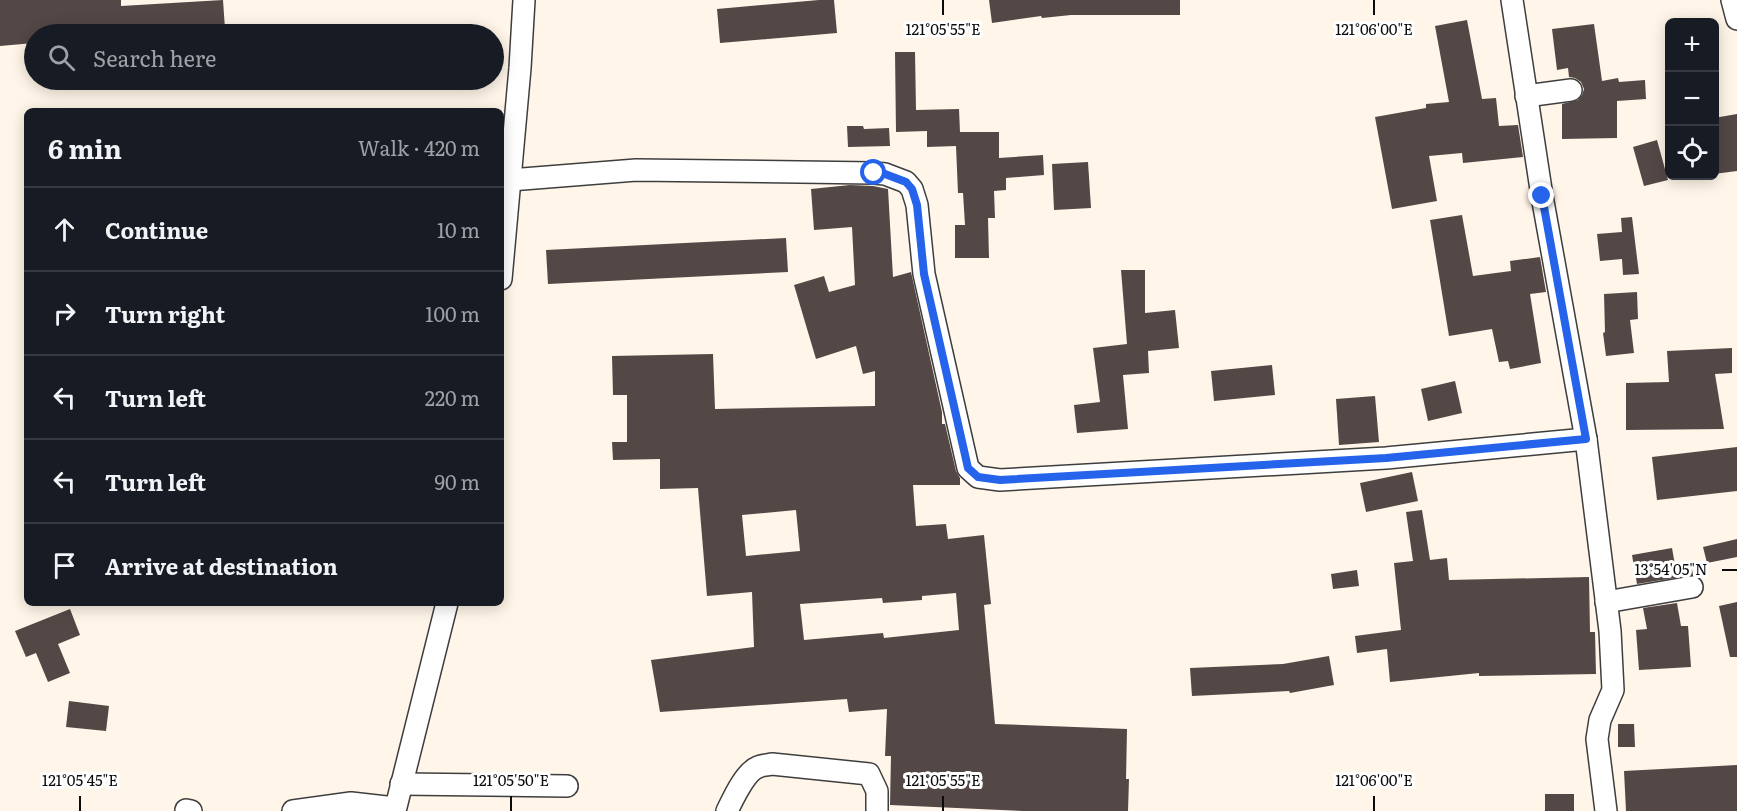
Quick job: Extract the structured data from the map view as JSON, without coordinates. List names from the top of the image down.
{
  "page": {
    "map_buttons": ["+", "−"],
    "search": "Search here",
    "heading": ["6 min", "Walk · 420 m"],
    "list": [
      ["Continue", "10 m"],
      ["Turn right", "100 m"],
      ["Turn left", "220 m"],
      ["Turn left", "90 m"],
      "Arrive at destination"
    ]
  },
  "coordinates": [
    "121°05'55\"E",
    "121°06'00\"E",
    "13°54'05\"N",
    "121°05'45\"E",
    "121°05'50\"E"
  ]
}
